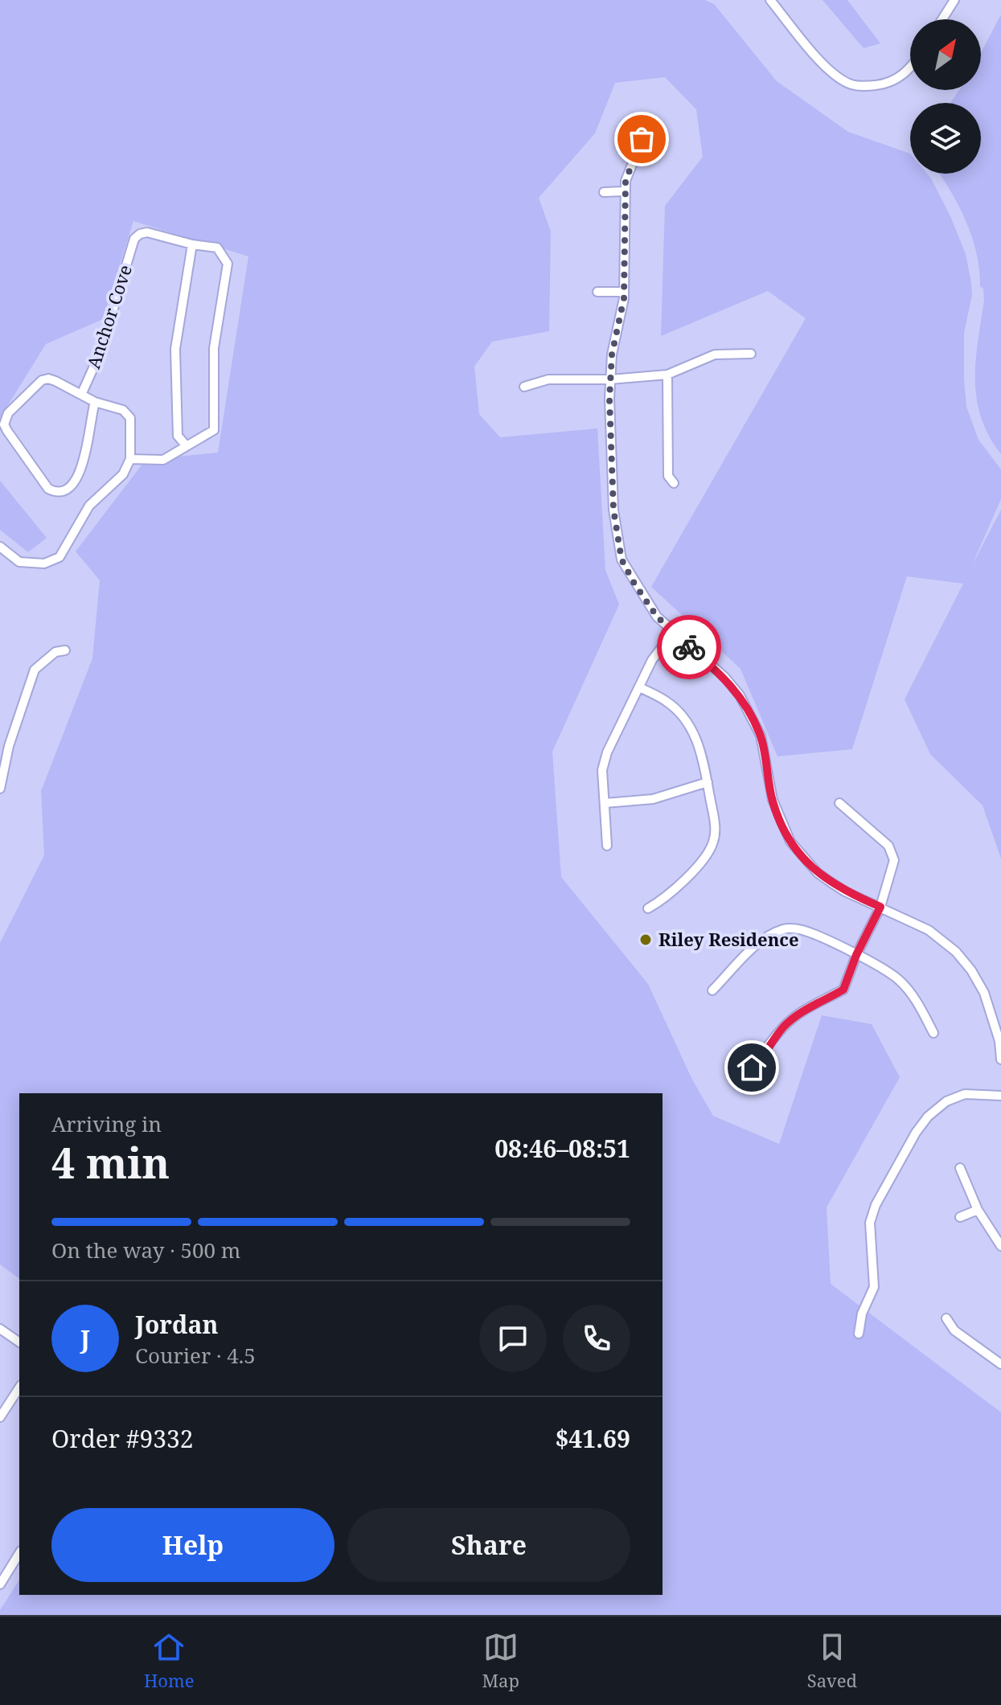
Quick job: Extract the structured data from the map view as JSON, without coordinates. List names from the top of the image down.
{
  "streets": {
    "street": ["Anchor Cove"]
  },
  "places": ["Riley Residence"],
  "north": "top right",
  "page": {
    "heading": ["4 min", "Arriving in", "08:46–08:51"],
    "panel": [
      "Jordan",
      "Courier · 4.5",
      "Order #9332",
      "$41.69"
    ],
    "bar": "On the way · 500 m",
    "round": "J",
    "buttons": ["Help", "Share"],
    "tabs": ["Home", "Map", "Saved"]
  }
}
